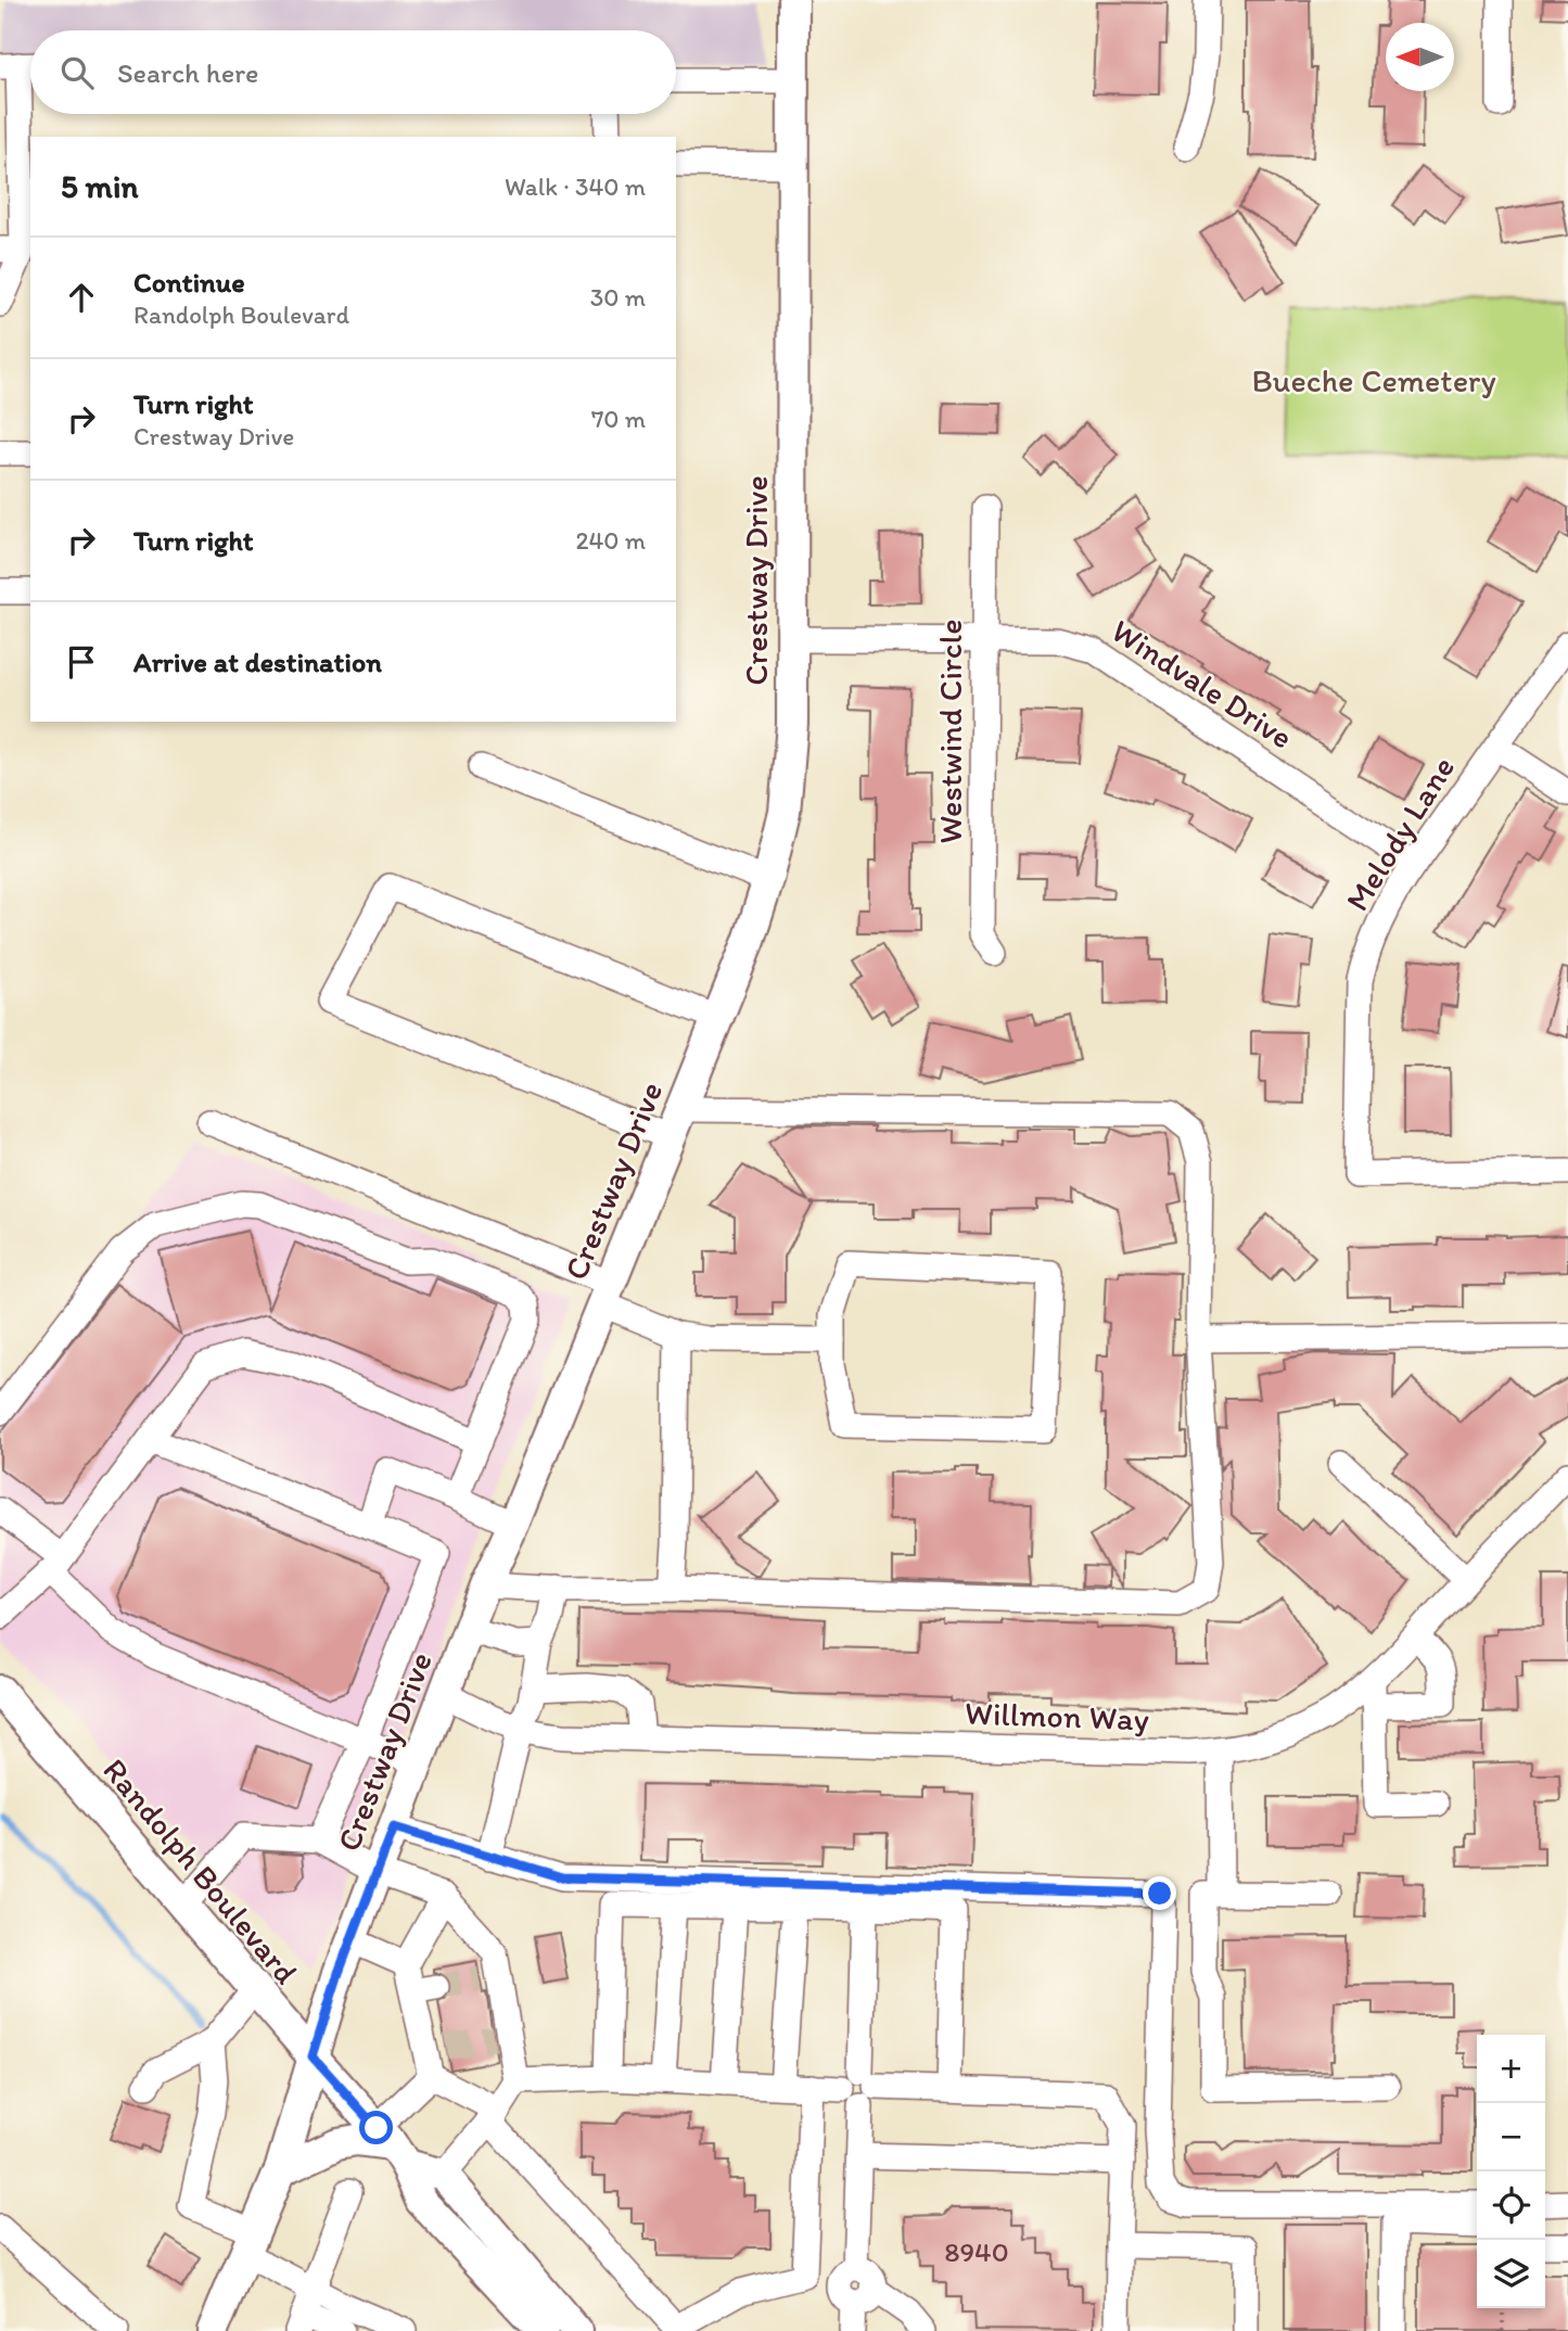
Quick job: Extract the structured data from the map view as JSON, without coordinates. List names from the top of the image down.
{
  "streets": {
    "main road": ["Crestway Drive", "Randolph Boulevard"],
    "street": [
      "Windvale Drive",
      "Westwind Circle",
      "Melody Lane",
      "Willmon Way"
    ]
  },
  "crossings": [
    ["Crestway Drive", "Windvale Drive"],
    ["Crestway Drive", "Willmon Way"],
    ["Crestway Drive", "Randolph Boulevard"],
    ["Windvale Drive", "Westwind Circle"],
    ["Windvale Drive", "Melody Lane"]
  ],
  "parks": ["Bueche Cemetery"],
  "house_numbers": ["8940"],
  "north": "left",
  "page": {
    "search": "Search here",
    "heading": ["5 min", "Walk · 340 m"],
    "list": [
      ["Continue", "Randolph Boulevard", "30 m"],
      ["Turn right", "Crestway Drive", "70 m"],
      ["Turn right", "240 m"],
      "Arrive at destination"
    ],
    "map_buttons": ["+", "−"]
  }
}
